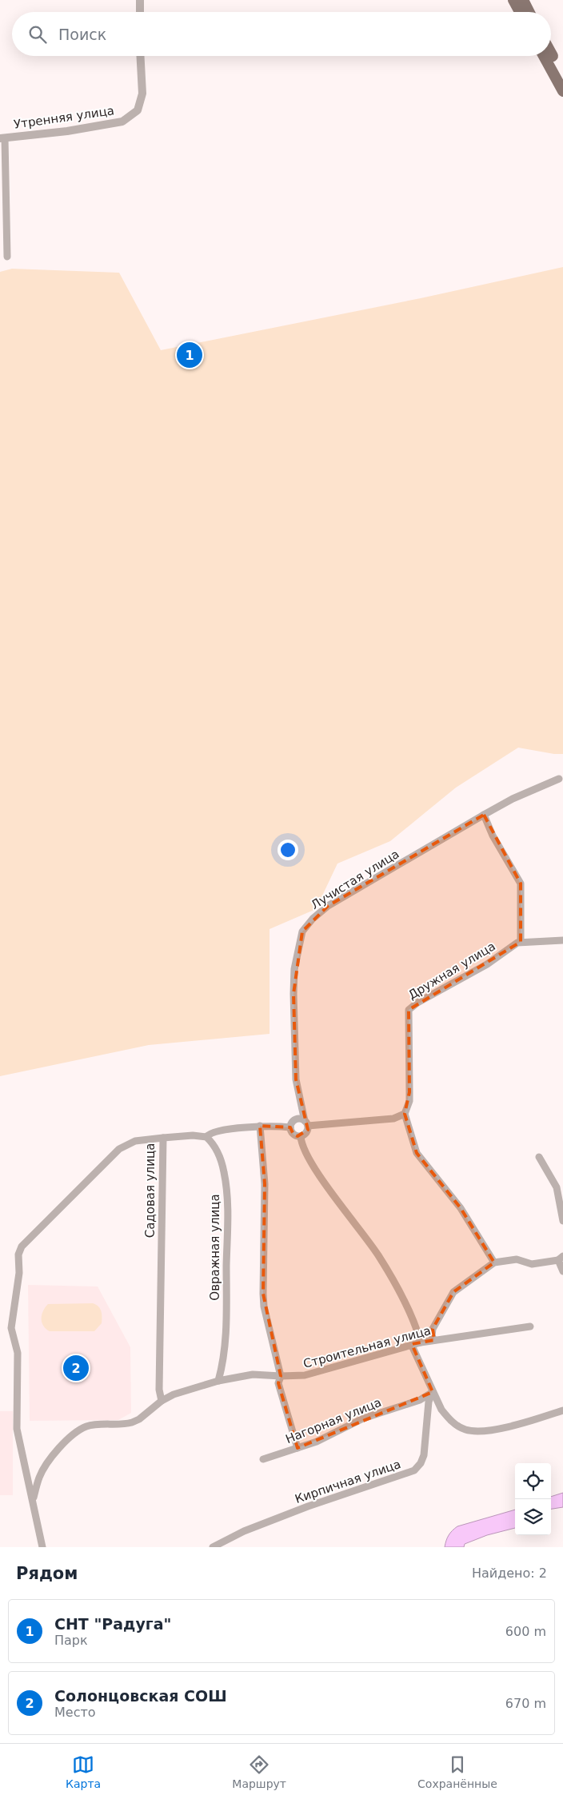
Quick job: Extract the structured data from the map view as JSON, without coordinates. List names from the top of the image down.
{
  "streets": {
    "street": [
      "Утренняя улица",
      "Лучистая улица",
      "Дружная улица",
      "Садовая улица",
      "Овражная улица",
      "Строительная улица",
      "Нагорная улица",
      "Кирпичная улица"
    ]
  },
  "crossings": [
    ["Садовая улица", "Строительная улица"],
    ["Овражная улица", "Строительная улица"],
    ["Нагорная улица", "Кирпичная улица"]
  ],
  "page": {
    "search": "Поиск",
    "pins": ["1", "2"],
    "heading": ["Рядом", "Найдено: 2"],
    "list": [
      {
        "mark": "1",
        "name": "СНТ \"Радуга\"",
        "note": "Парк",
        "value": "600 m"
      },
      {
        "mark": "2",
        "name": "Солонцовская СОШ",
        "note": "Место",
        "value": "670 m"
      }
    ],
    "nav": ["Карта", "Маршрут", "Сохранённые"]
  }
}
